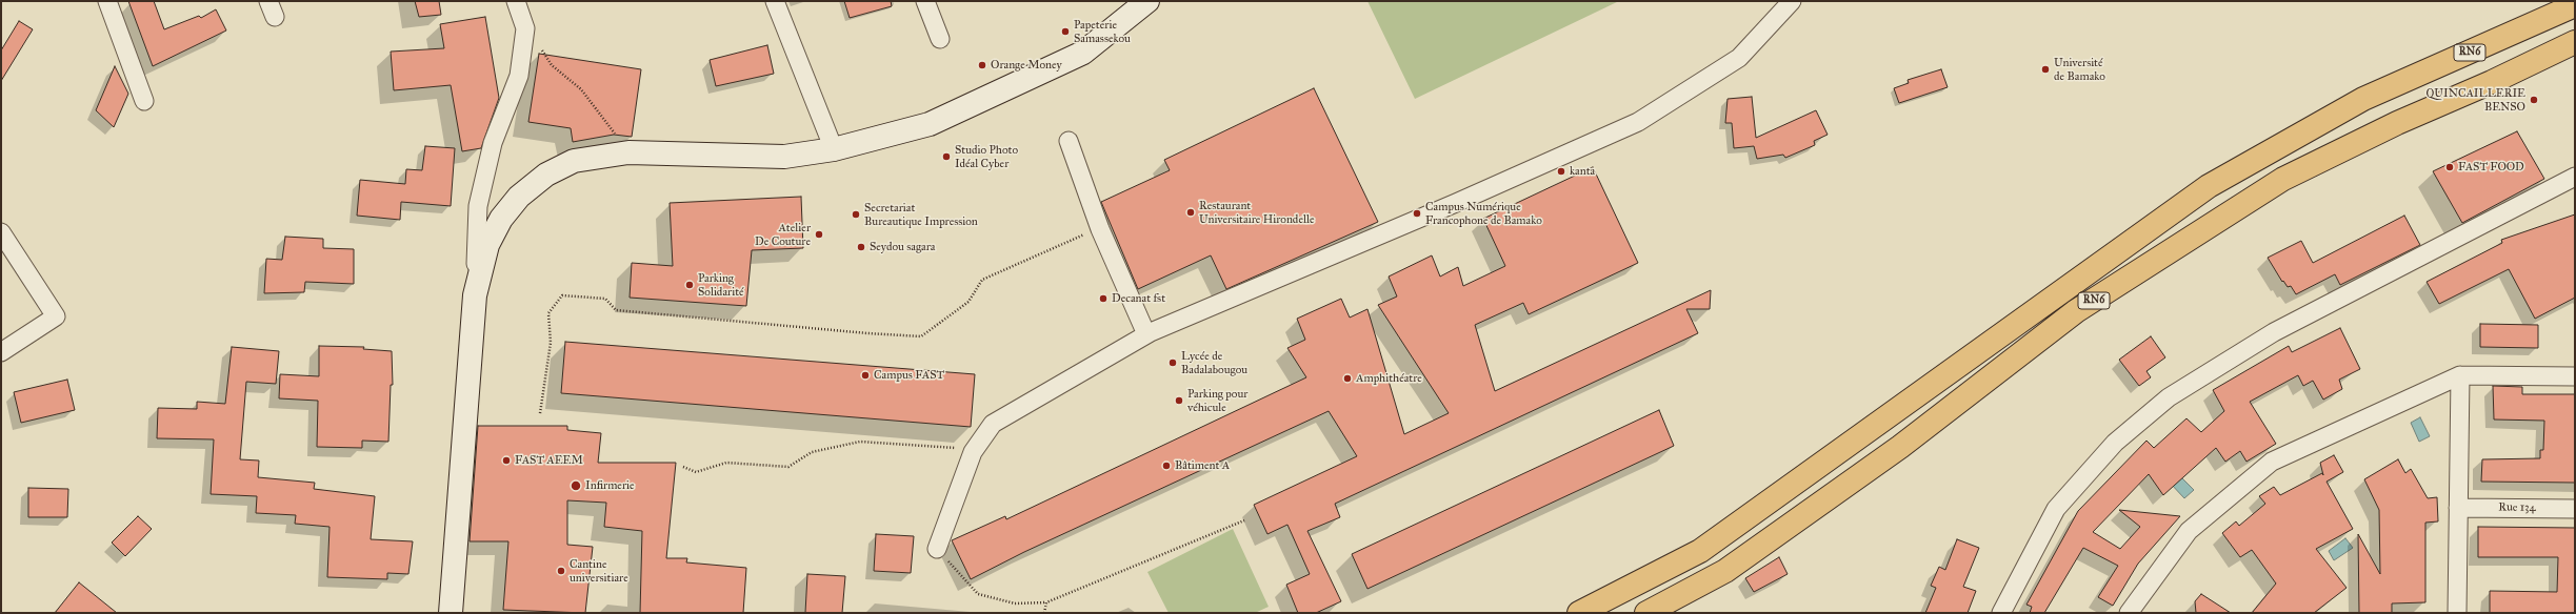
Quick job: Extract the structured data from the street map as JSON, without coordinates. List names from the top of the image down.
{
  "streets": {
    "highway": ["RN6"],
    "street": ["Rue 134"]
  },
  "places": [
    "Papeterie Samassekou",
    "Orange Money",
    "Université de Bamako",
    "QUINCAILLERIE BENSO",
    "Studio Photo Idéal Cyber",
    "FAST FOOD",
    "kanta",
    "Restaurant Universitaire Hirondelle",
    "Campus Numérique Francophone de Bamako",
    "Secretariat Bureautique Impression",
    "Atelier De Couture",
    "Seydou sagara",
    "Parking Solidarité",
    "Decanat fst",
    "Lycée de Badalabougou",
    "Campus FAST",
    "Amphithéatre",
    "Parking pour véhicule",
    "FAST AEEM",
    "Bâtiment A",
    "Infirmerie",
    "Cantine universitiare"
  ]
}
